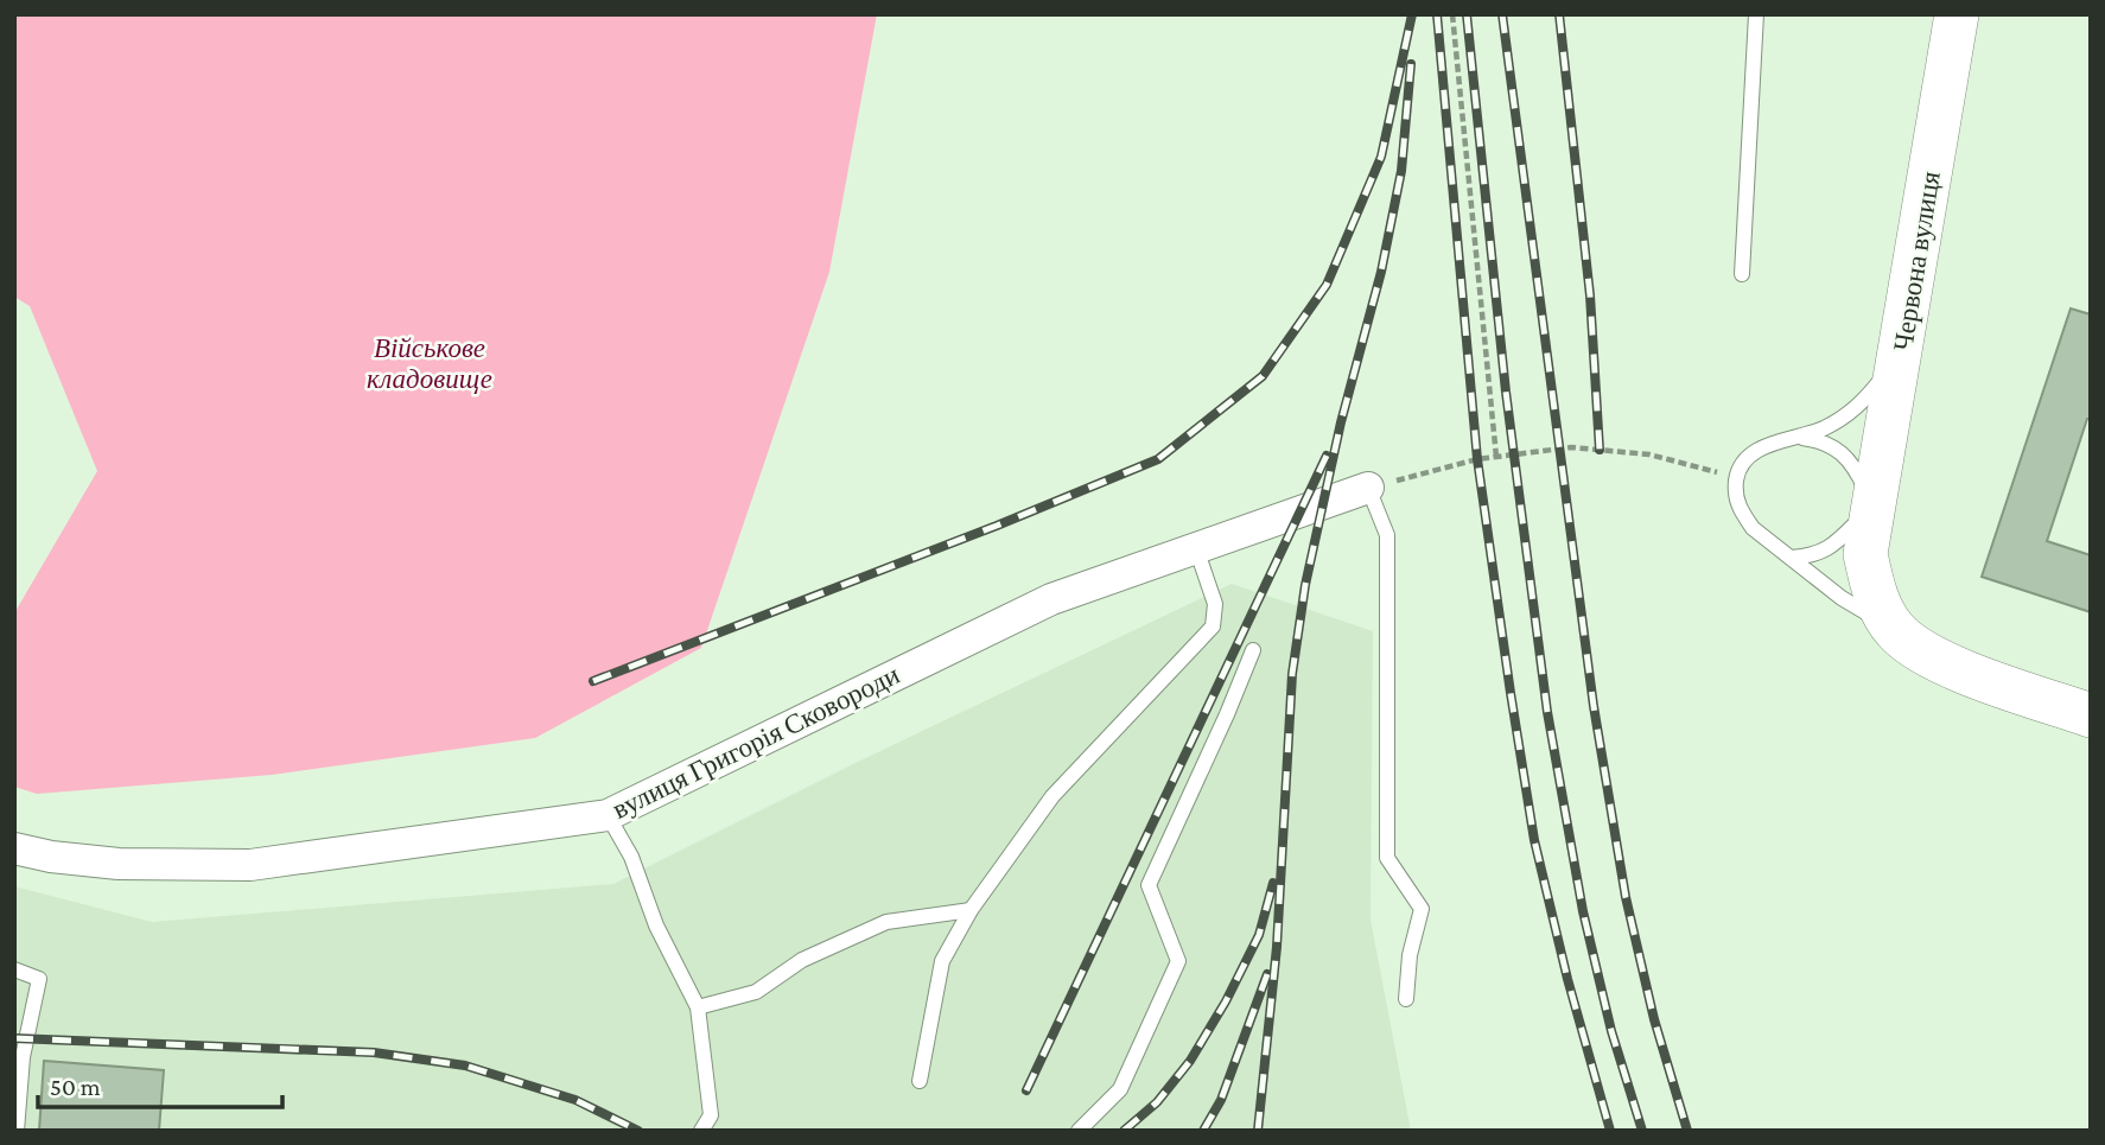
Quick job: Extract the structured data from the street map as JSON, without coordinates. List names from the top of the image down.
{
  "streets": {
    "main road": ["Червона вулиця"],
    "street": ["вулиця Григорія Сковороди"]
  },
  "parks": ["Військове кладовище"],
  "scale_bar": "50 m"
}
